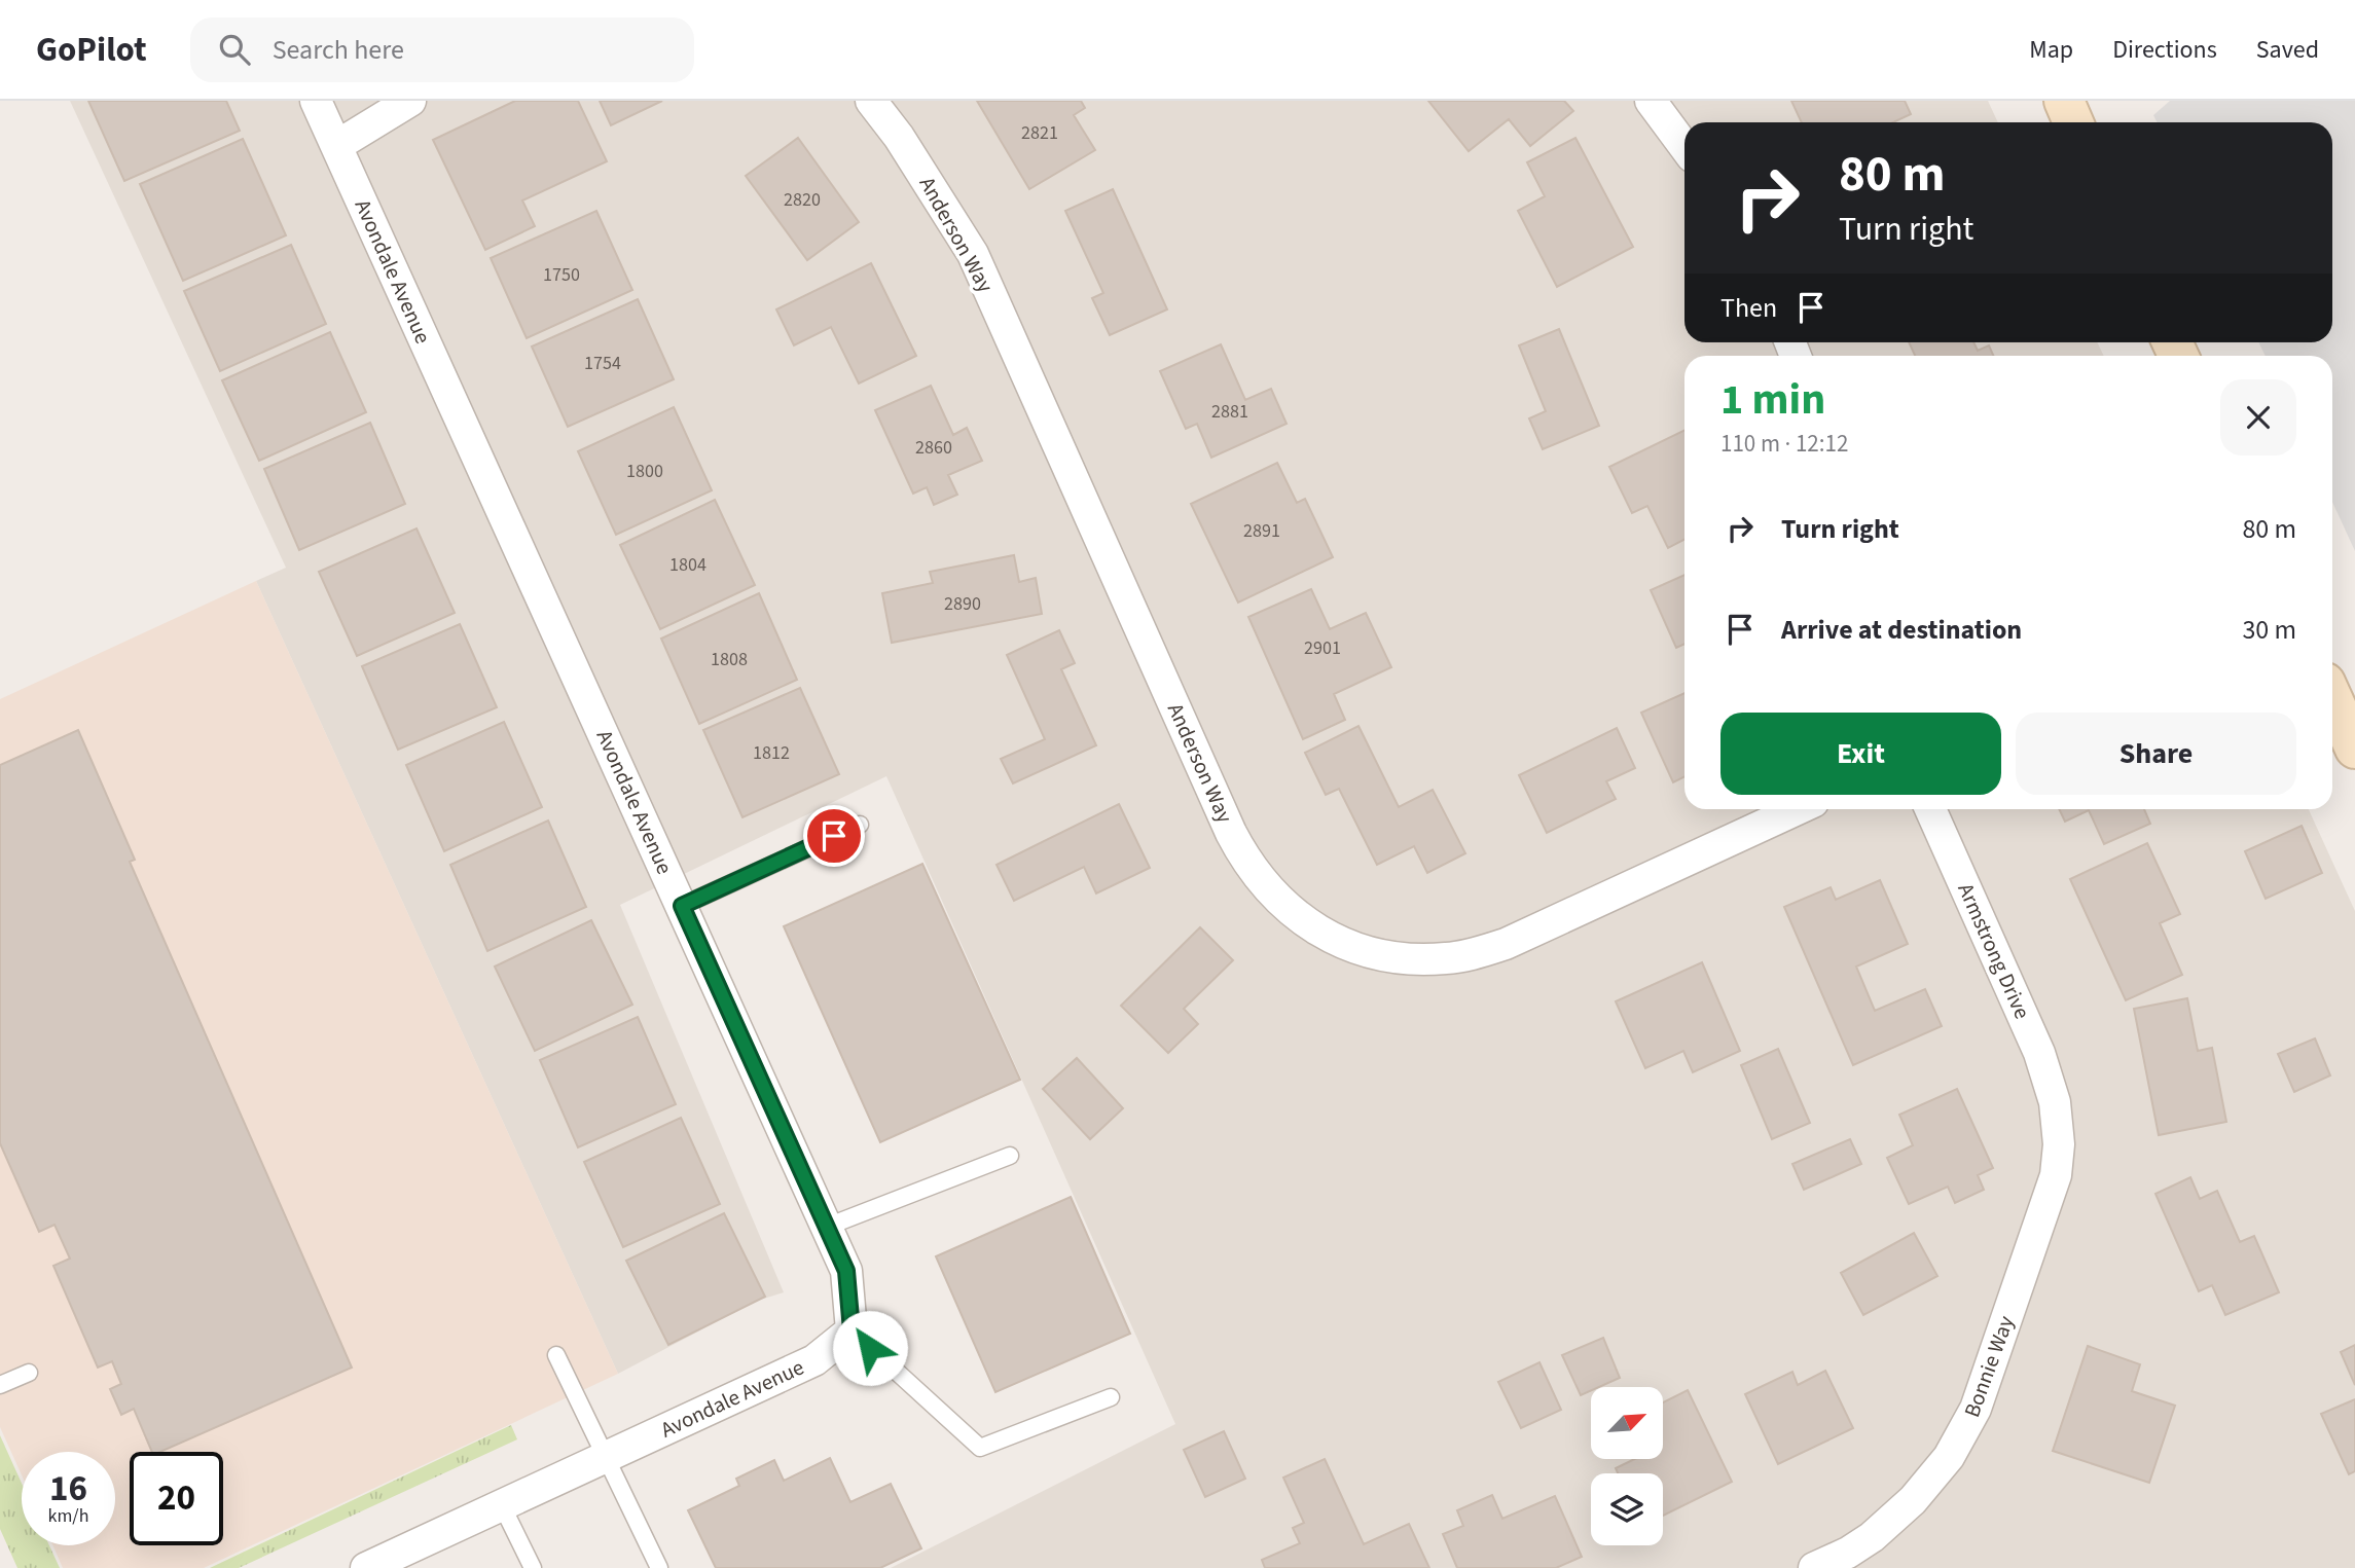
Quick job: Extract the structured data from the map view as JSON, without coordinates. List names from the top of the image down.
{
  "streets": {
    "street": [
      "Anderson Way",
      "Avondale Avenue",
      "Armstrong Drive",
      "Bonnie Way"
    ]
  },
  "crossings": [
    ["Armstrong Drive", "Bonnie Way"]
  ],
  "house_numbers": [
    "2821",
    "2820",
    "1750",
    "1754",
    "2881",
    "2860",
    "1800",
    "2891",
    "1804",
    "2890",
    "2901",
    "1808",
    "1812"
  ],
  "north": "top right",
  "page": {
    "header": "GoPilot",
    "search": "Search here",
    "nav": ["Map", "Directions", "Saved"],
    "turn": ["80 m", "Turn right"],
    "then": "Then",
    "heading": ["1 min", "110 m · 12:12"],
    "list": [
      {
        "name": "Turn right",
        "value": "80 m"
      },
      {
        "name": "Arrive at destination",
        "value": "30 m"
      }
    ],
    "buttons": ["Exit", "Share"],
    "speed": "16 km/h",
    "limit": "20"
  }
}
